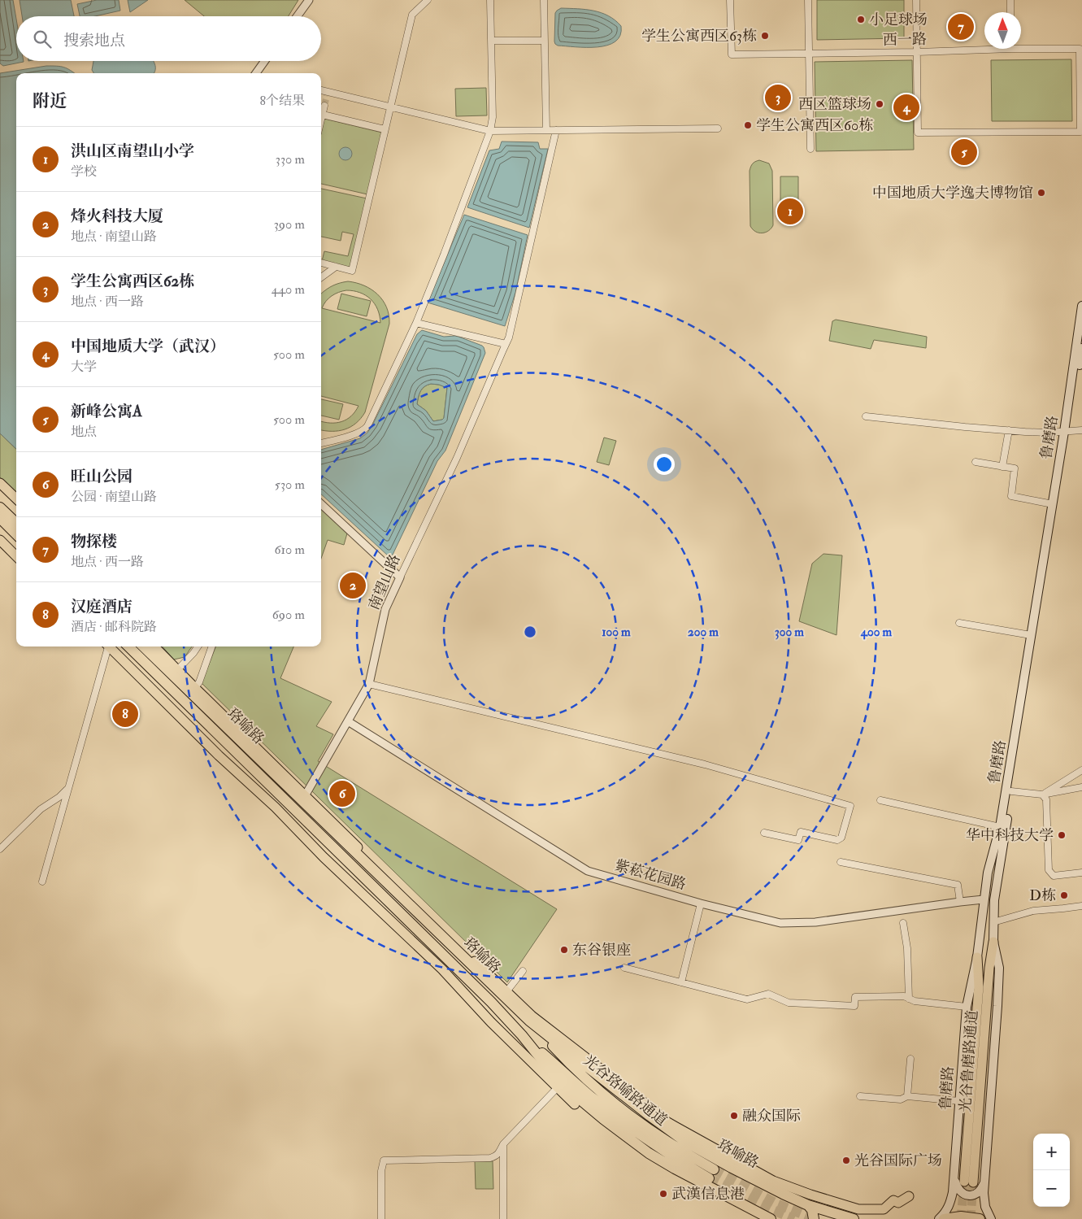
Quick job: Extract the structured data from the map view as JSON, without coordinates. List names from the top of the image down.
{
  "streets": {
    "highway": ["珞喻路", "光谷珞喻路通道"],
    "main road": ["鲁磨路", "光谷鲁磨路通道"],
    "street": ["西一路", "南望山路", "紫菘花园路"]
  },
  "crossings": [
    ["鲁磨路", "紫菘花园路"],
    ["鲁磨路", "光谷鲁磨路通道"],
    ["南望山路", "珞喻路"],
    ["南望山路", "紫菘花园路"],
    ["珞喻路", "光谷珞喻路通道"]
  ],
  "places": [
    "小足球场",
    "学生公寓西区63栋",
    "西区篮球场",
    "学生公寓西区60栋",
    "中国地质大学逸夫博物馆",
    "华中科技大学",
    "D栋",
    "东谷银座",
    "融众国际",
    "光谷国际广场",
    "武漢信息港"
  ],
  "north": "top",
  "page": {
    "pins": [
      "7",
      "3",
      "4",
      "5",
      "1",
      "2",
      "8",
      "6"
    ],
    "search": "搜索地点",
    "heading": ["附近", "8个结果"],
    "list": [
      {
        "mark": "1",
        "name": "洪山区南望山小学",
        "note": "学校",
        "value": "330 m"
      },
      {
        "mark": "2",
        "name": "烽火科技大厦",
        "note": "地点 · 南望山路",
        "value": "390 m"
      },
      {
        "mark": "3",
        "name": "学生公寓西区62栋",
        "note": "地点 · 西一路",
        "value": "440 m"
      },
      {
        "mark": "4",
        "name": "中国地质大学（武汉）",
        "note": "大学",
        "value": "500 m"
      },
      {
        "mark": "5",
        "name": "新峰公寓A",
        "note": "地点",
        "value": "500 m"
      },
      {
        "mark": "6",
        "name": "旺山公园",
        "note": "公园 · 南望山路",
        "value": "530 m"
      },
      {
        "mark": "7",
        "name": "物探楼",
        "note": "地点 · 西一路",
        "value": "610 m"
      },
      {
        "mark": "8",
        "name": "汉庭酒店",
        "note": "酒店 · 邮科院路",
        "value": "690 m"
      }
    ],
    "map_buttons": ["+", "−"]
  },
  "rings": [
    "100 m",
    "200 m",
    "300 m",
    "400 m"
  ]
}
